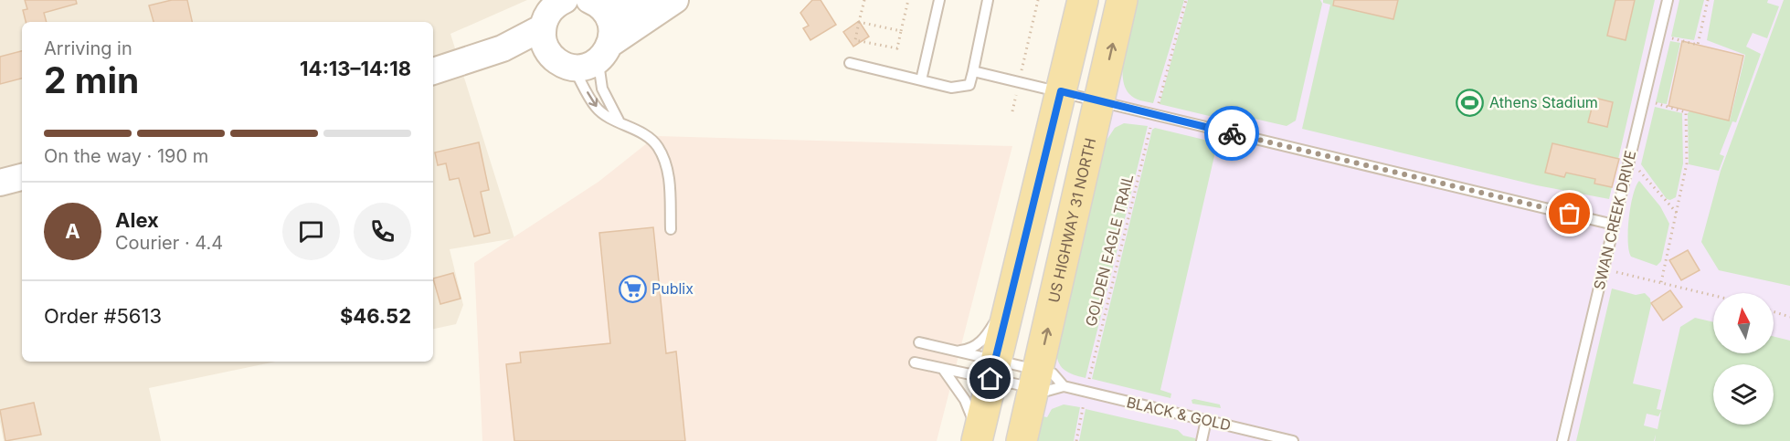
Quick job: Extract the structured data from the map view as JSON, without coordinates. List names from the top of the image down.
{
  "streets": {
    "main road": ["US HIGHWAY 31 NORTH"],
    "lane": ["SWAN CREEK DRIVE", "BLACK & GOLD"],
    "path": ["GOLDEN EAGLE TRAIL"]
  },
  "crossings": [
    ["US HIGHWAY 31 NORTH", "BLACK & GOLD"]
  ],
  "places": {
    "sports": ["Athens Stadium"],
    "supermarket": ["Publix"]
  },
  "north": "top",
  "page": {
    "heading": ["2 min", "Arriving in", "14:13–14:18"],
    "panel": [
      "Alex",
      "Courier · 4.4",
      "Order #5613",
      "$46.52"
    ],
    "bar": "On the way · 190 m",
    "round": "A"
  }
}
